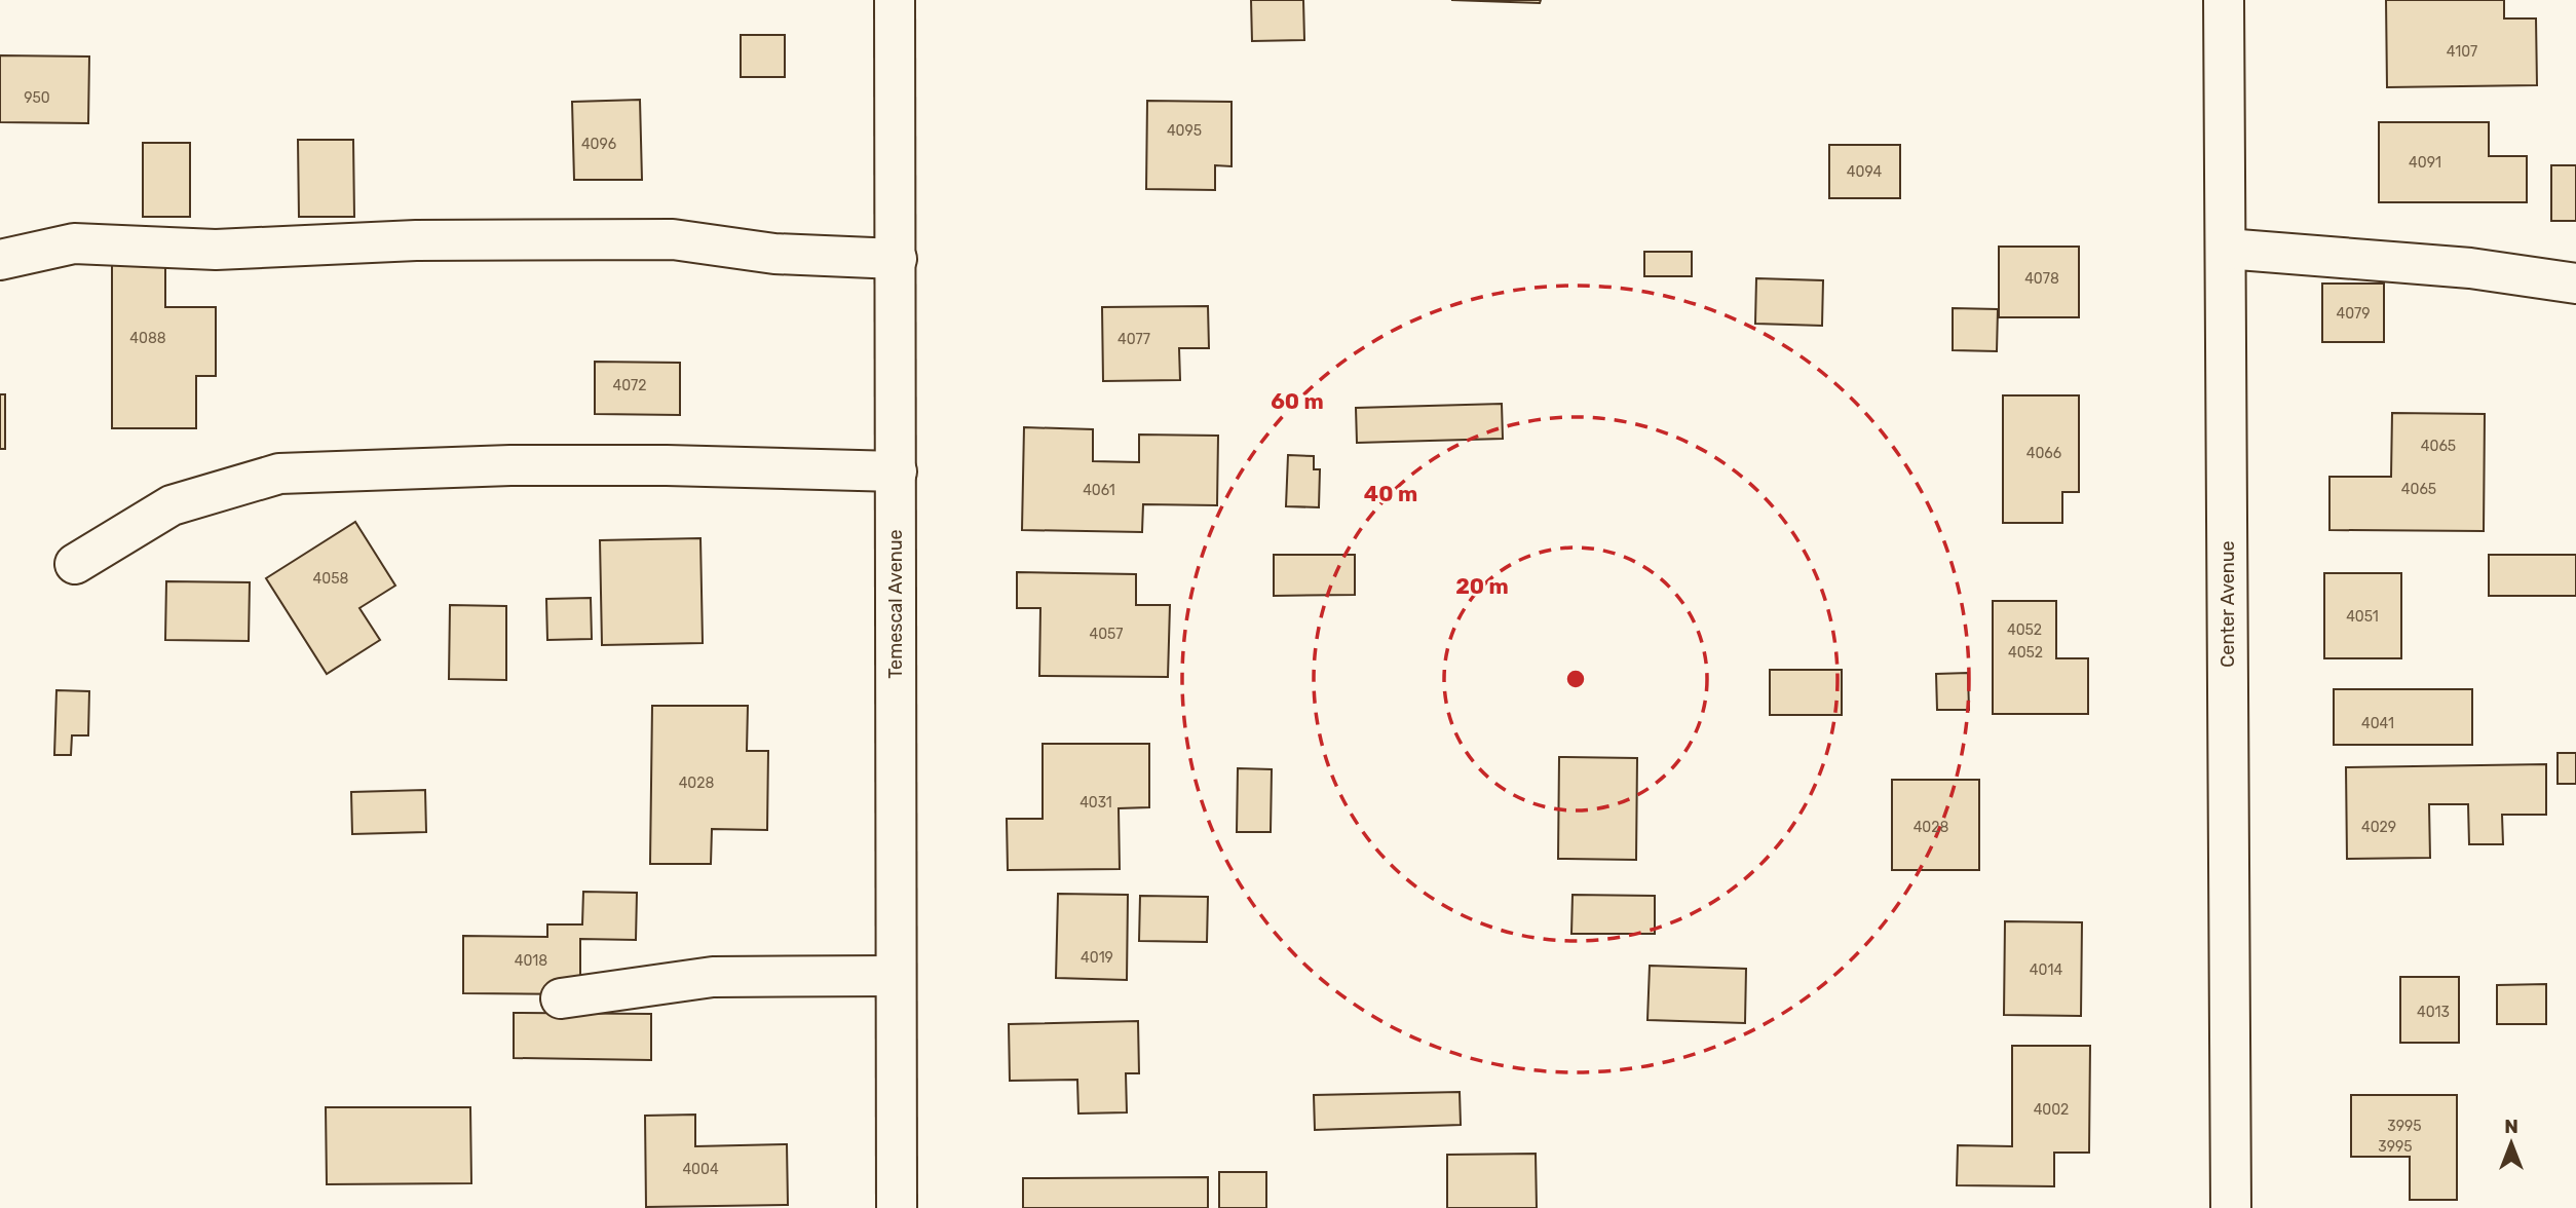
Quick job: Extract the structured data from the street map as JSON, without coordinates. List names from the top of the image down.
{
  "streets": {
    "street": ["Temescal Avenue", "Center Avenue"]
  },
  "house_numbers": [
    "4107",
    "950",
    "4095",
    "4096",
    "4091",
    "4094",
    "4078",
    "4079",
    "4088",
    "4077",
    "4072",
    "4065",
    "4066",
    "4065",
    "4061",
    "4058",
    "4051",
    "4052",
    "4057",
    "4052",
    "4041",
    "4028",
    "4031",
    "4028",
    "4029",
    "4019",
    "4018",
    "4014",
    "4013",
    "4002",
    "3995",
    "3995",
    "4004"
  ],
  "north": "top",
  "rings": ["60 m", "40 m", "20 m"]
}
